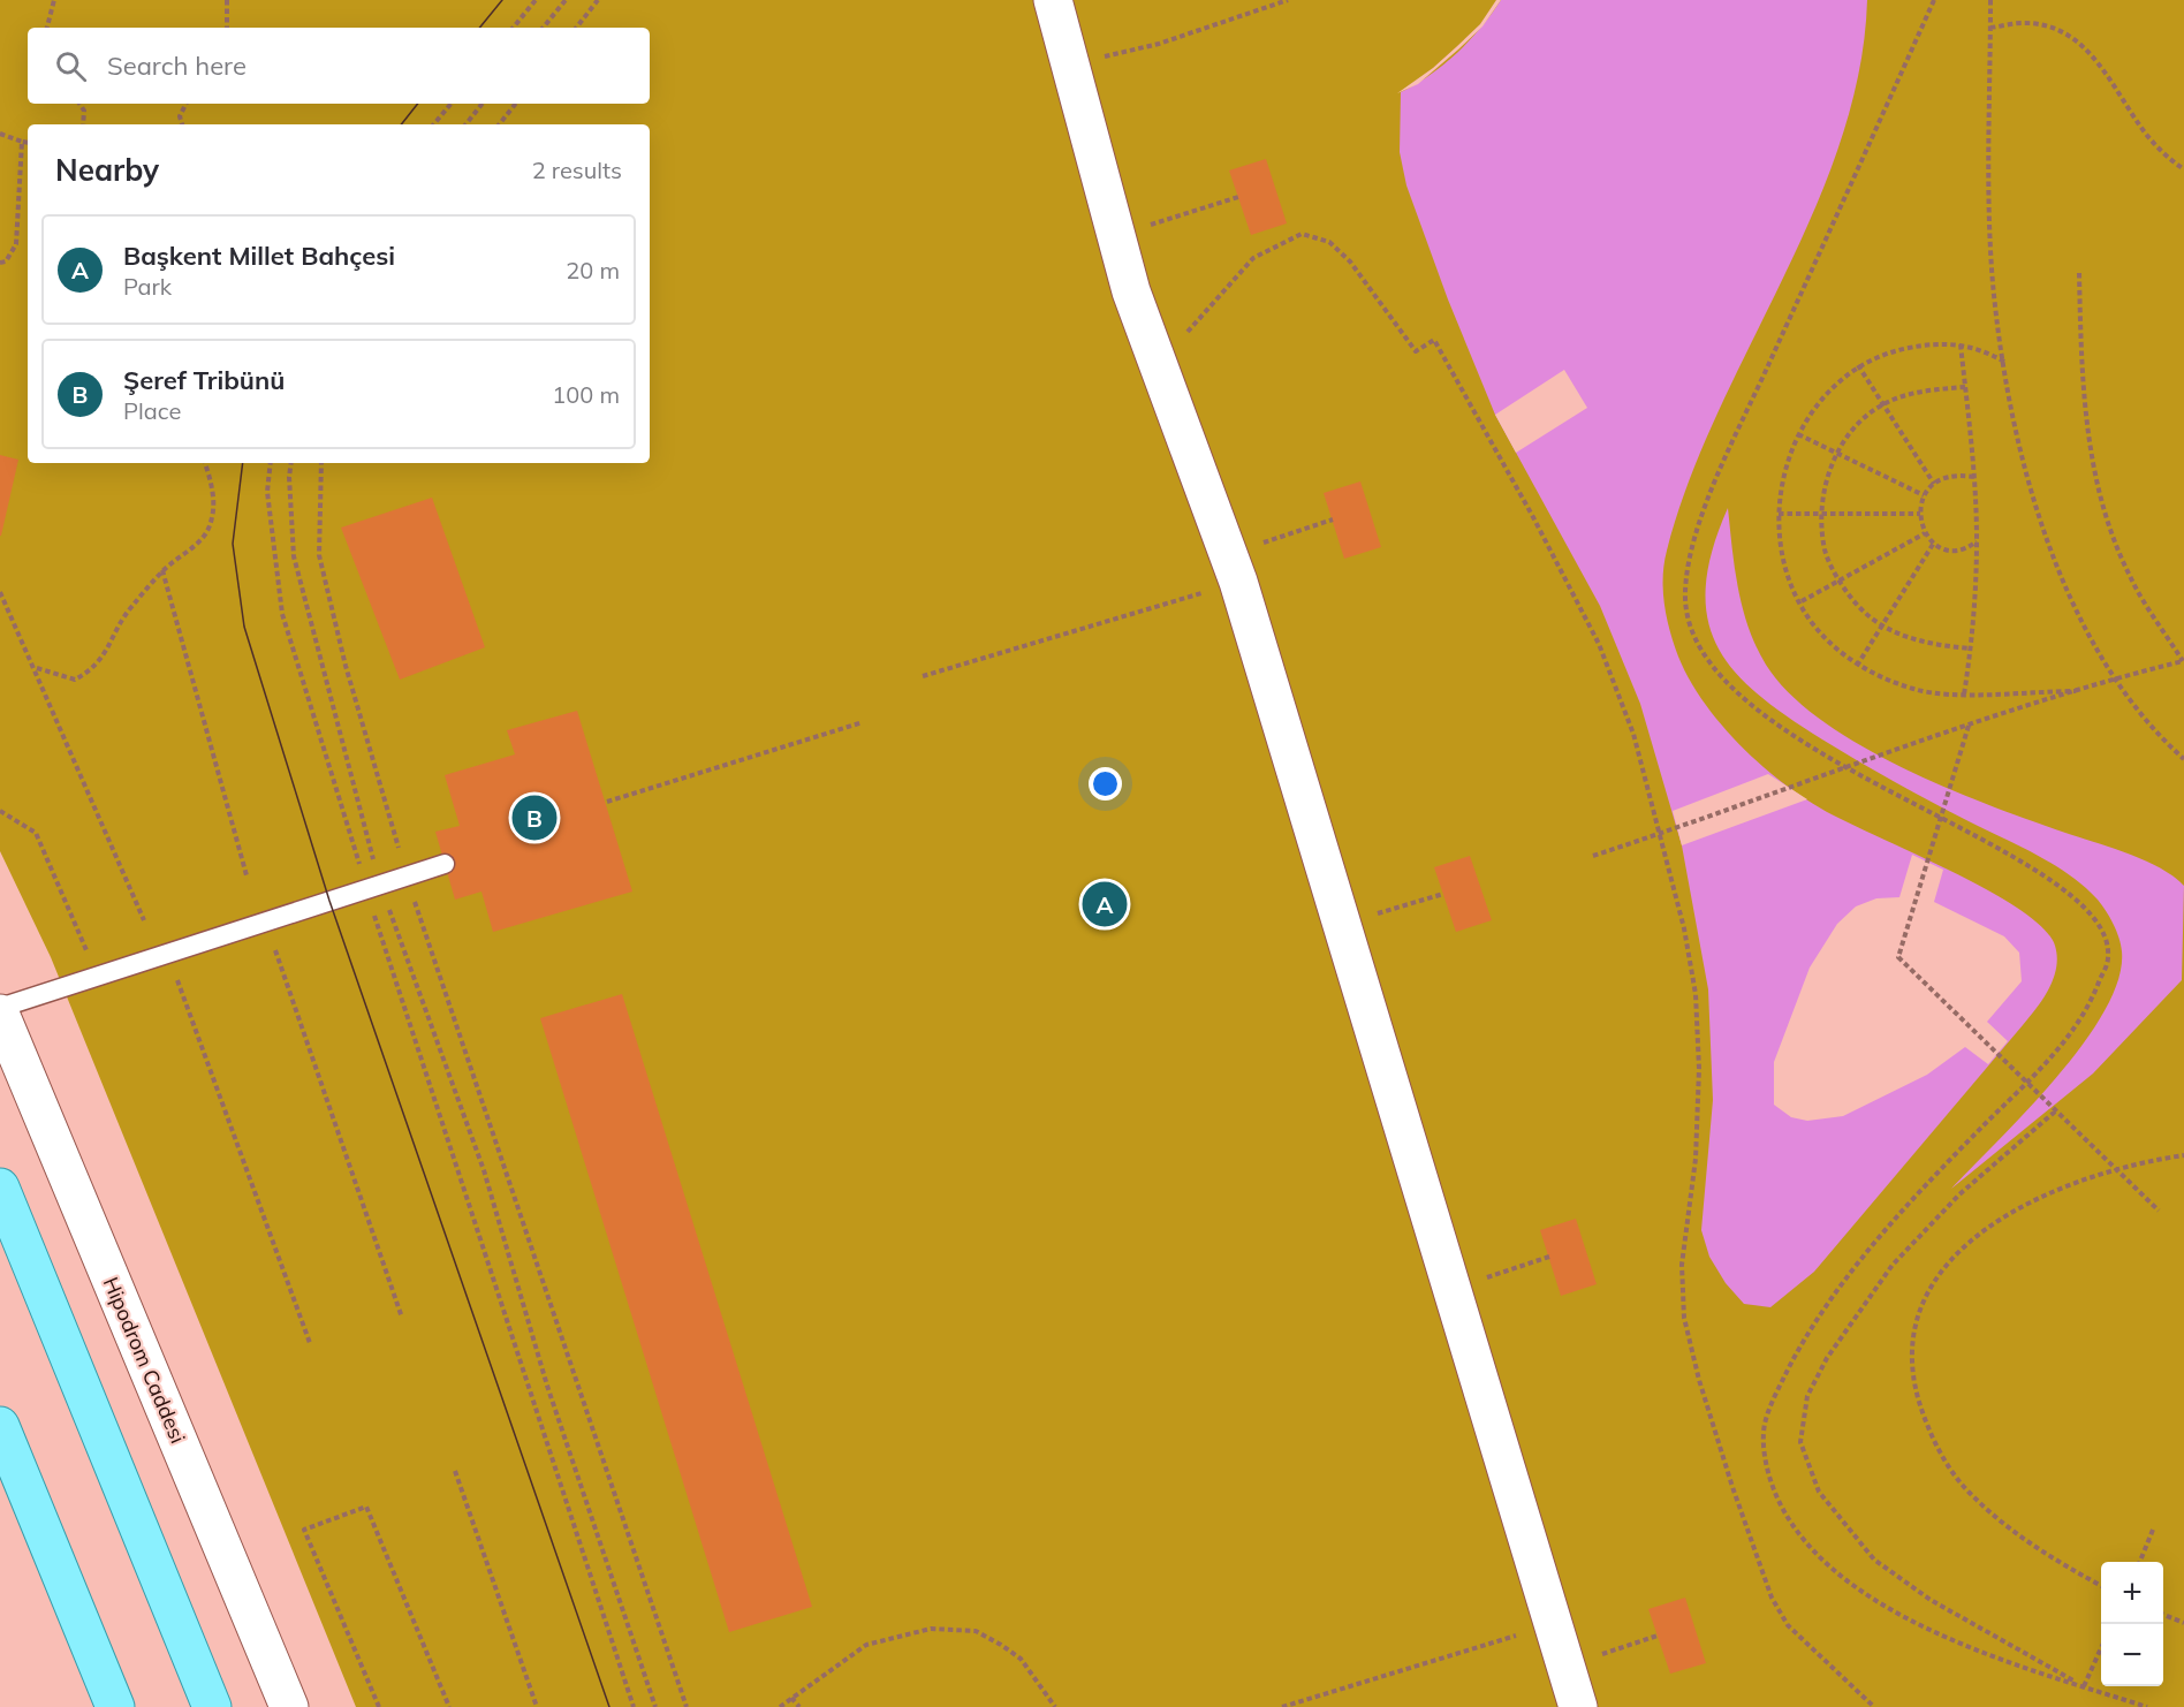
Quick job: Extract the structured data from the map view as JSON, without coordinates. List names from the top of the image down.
{
  "streets": {
    "street": ["Hipodrom Caddesi"]
  },
  "page": {
    "search": "Search here",
    "heading": ["Nearby", "2 results"],
    "list": [
      {
        "mark": "A",
        "name": "Başkent Millet Bahçesi",
        "note": "Park",
        "value": "20 m"
      },
      {
        "mark": "B",
        "name": "Şeref Tribünü",
        "note": "Place",
        "value": "100 m"
      }
    ],
    "pins": ["B", "A"],
    "map_buttons": ["+", "−"]
  }
}
